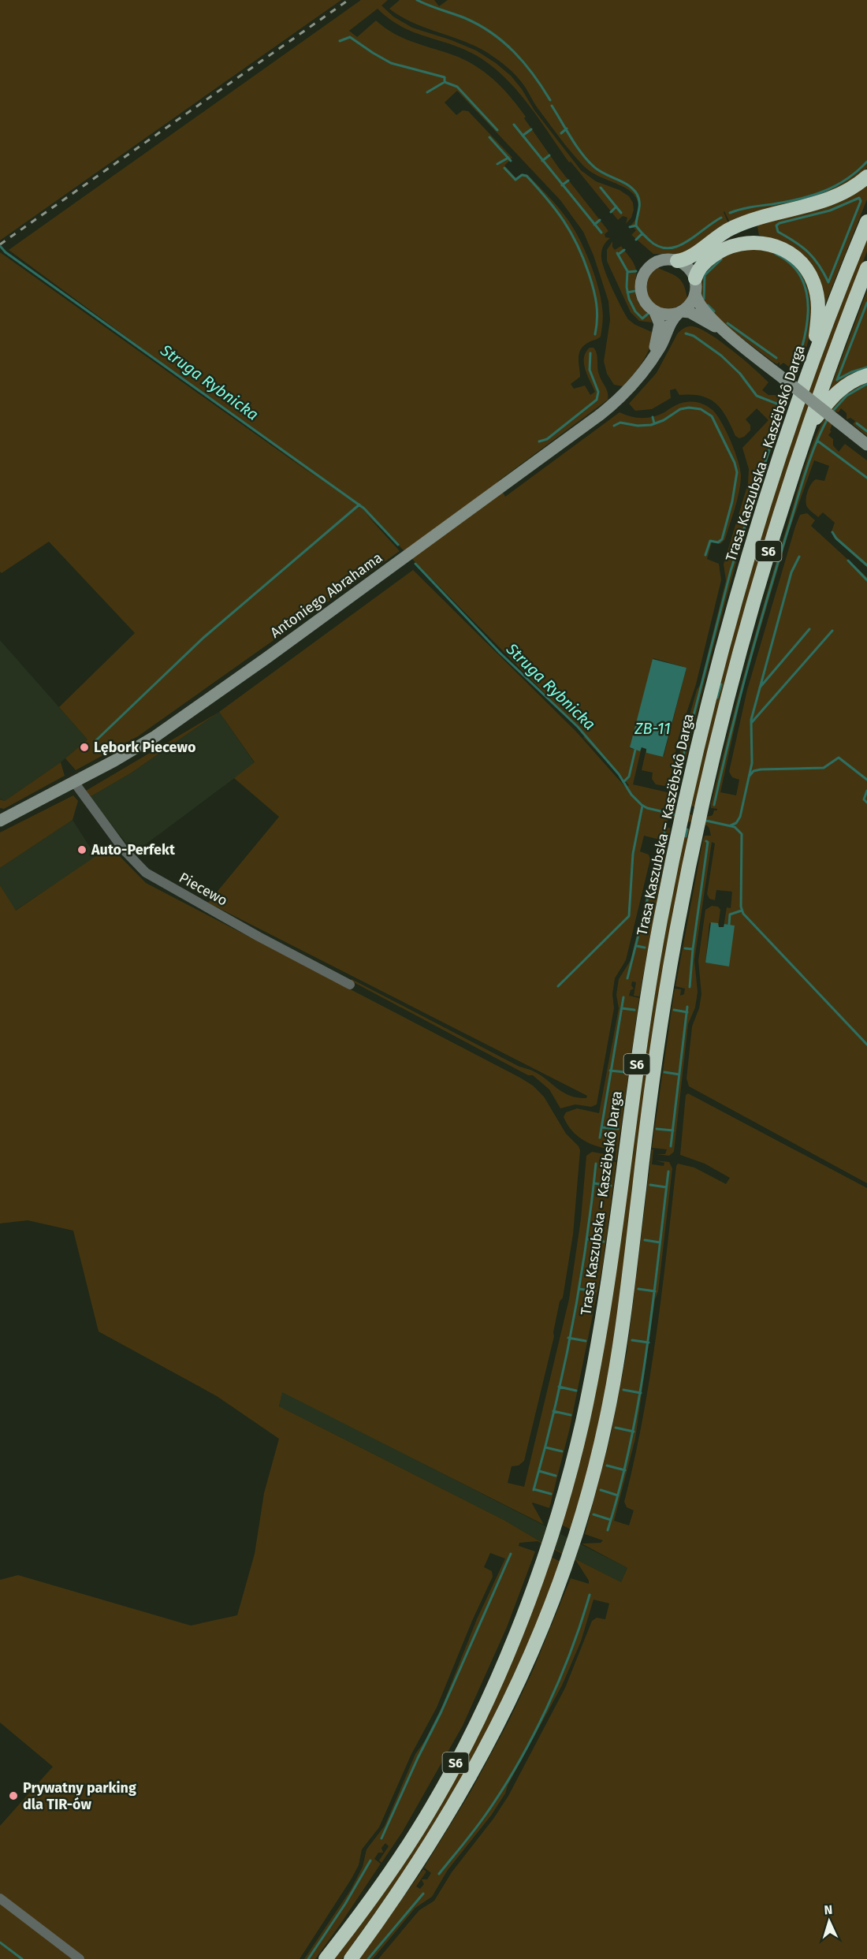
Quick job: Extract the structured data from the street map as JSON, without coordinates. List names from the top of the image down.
{
  "streets": {
    "highway": ["Trasa Kaszubska – Kaszëbskô Darga", "S6"],
    "main road": ["Antoniego Abrahama"],
    "street": ["Piecewo"]
  },
  "crossings": [
    ["Antoniego Abrahama", "Piecewo"]
  ],
  "water": ["Struga Rybnicka", "ZB-11"],
  "places": ["Lębork Piecewo", "Auto-Perfekt", "Prywatny parking dla TIR-ów"],
  "north": "top"
}
